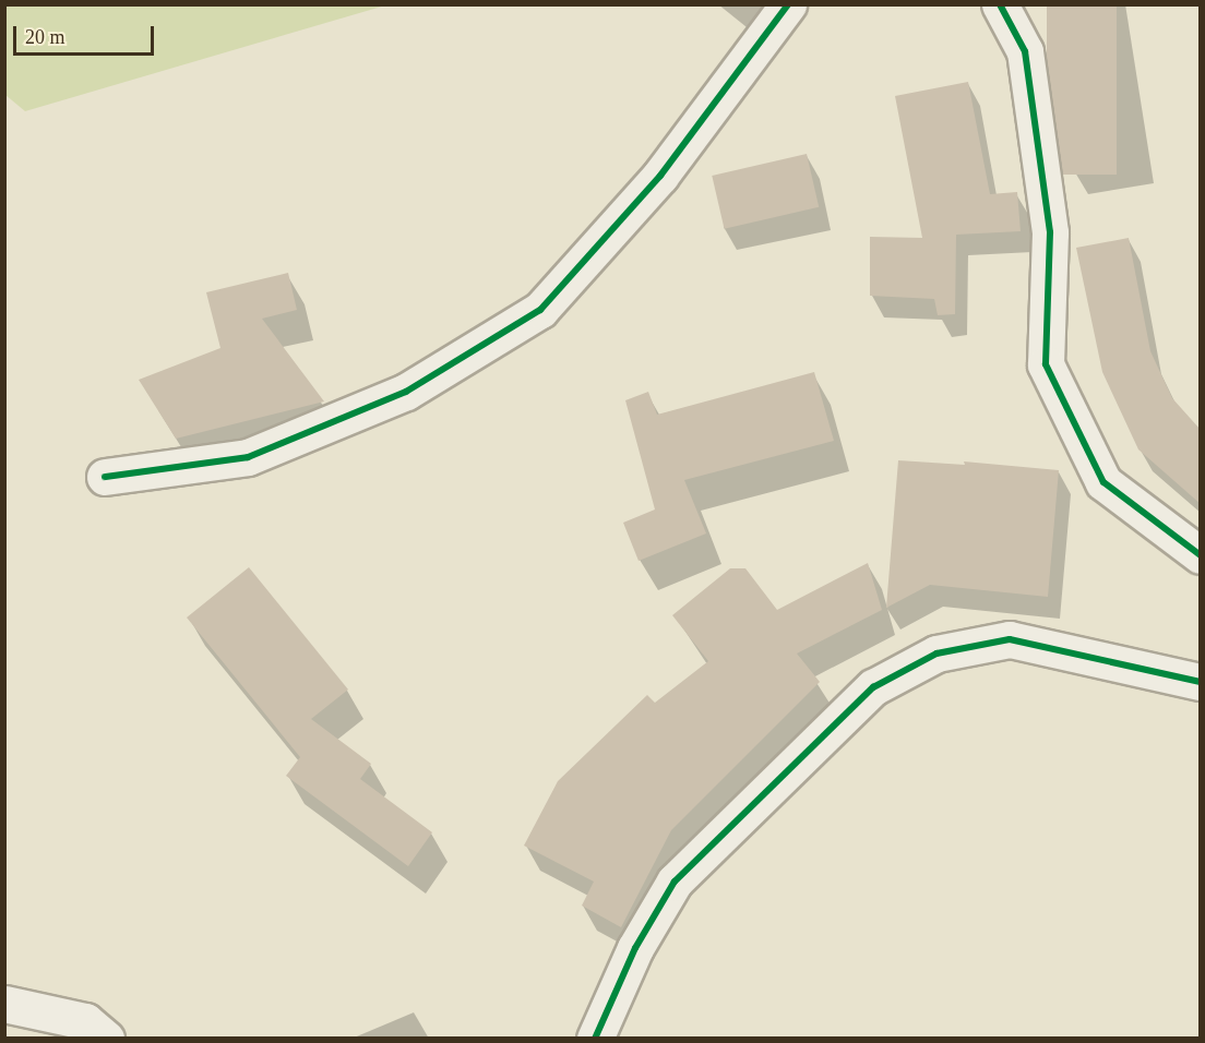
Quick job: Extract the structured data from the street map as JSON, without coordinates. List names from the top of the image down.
{
  "scale_bar": "20 m"
}
